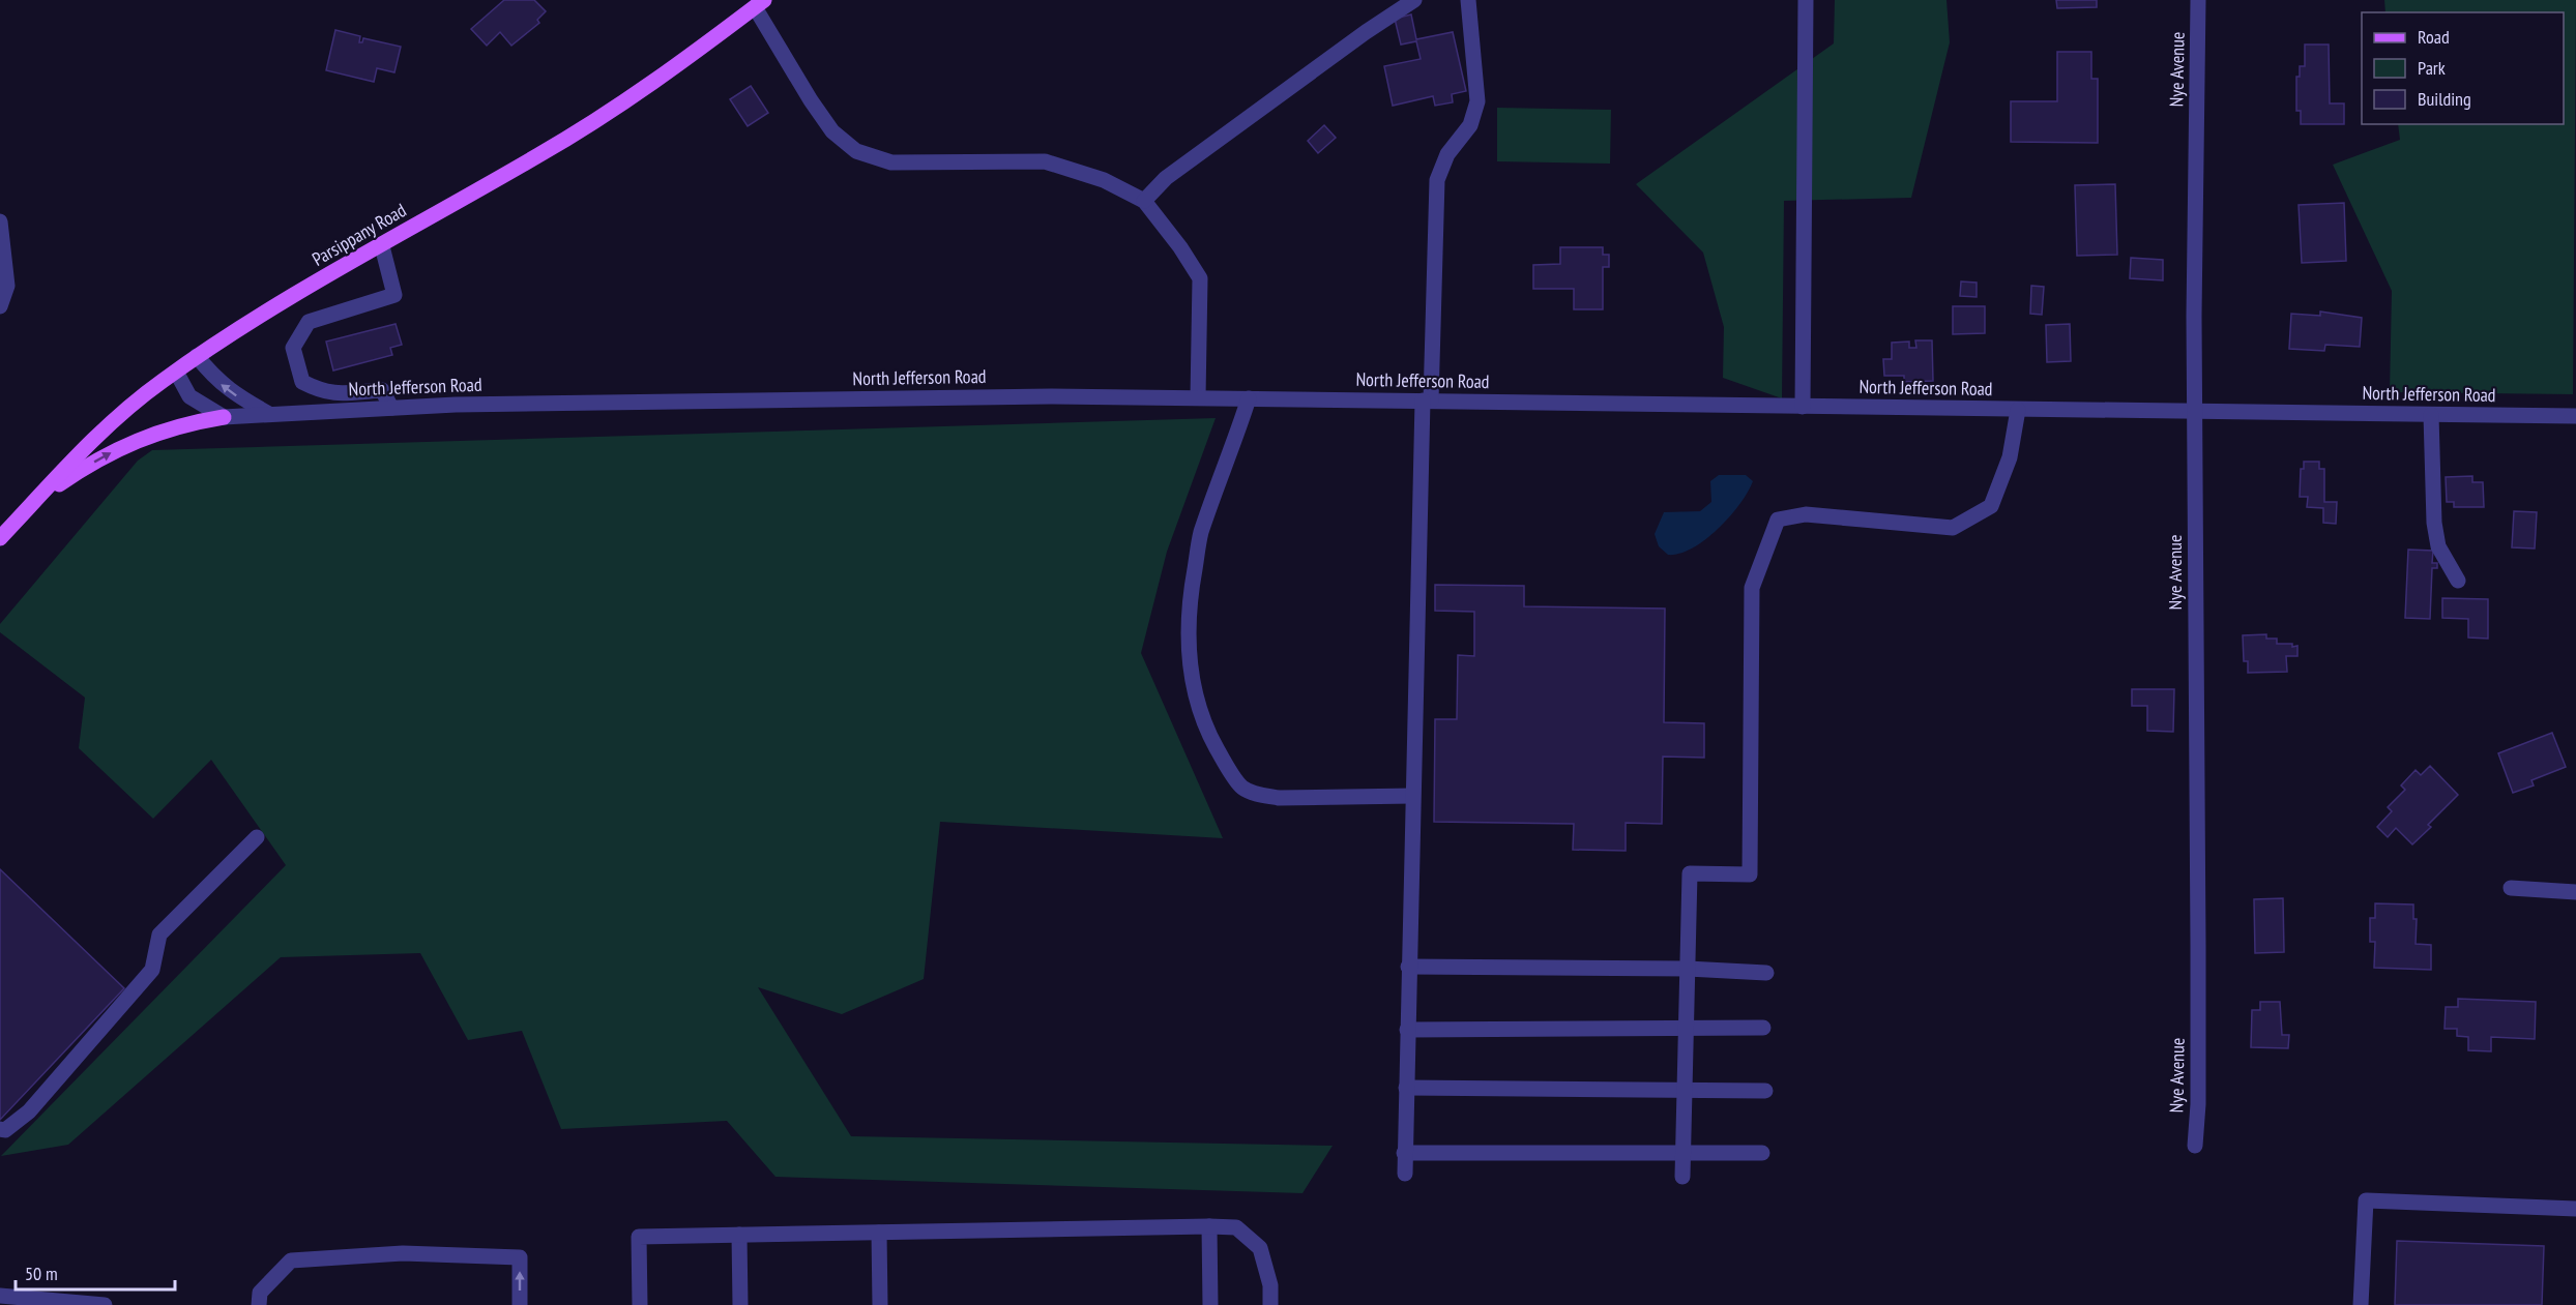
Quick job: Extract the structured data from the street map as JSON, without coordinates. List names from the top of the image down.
{
  "streets": {
    "main road": ["Parsippany Road"],
    "street": ["Nye Avenue", "North Jefferson Road"]
  },
  "crossings": [
    ["Nye Avenue", "North Jefferson Road"]
  ],
  "legend": ["Road", "Park", "Building"],
  "scale_bar": "50 m"
}
